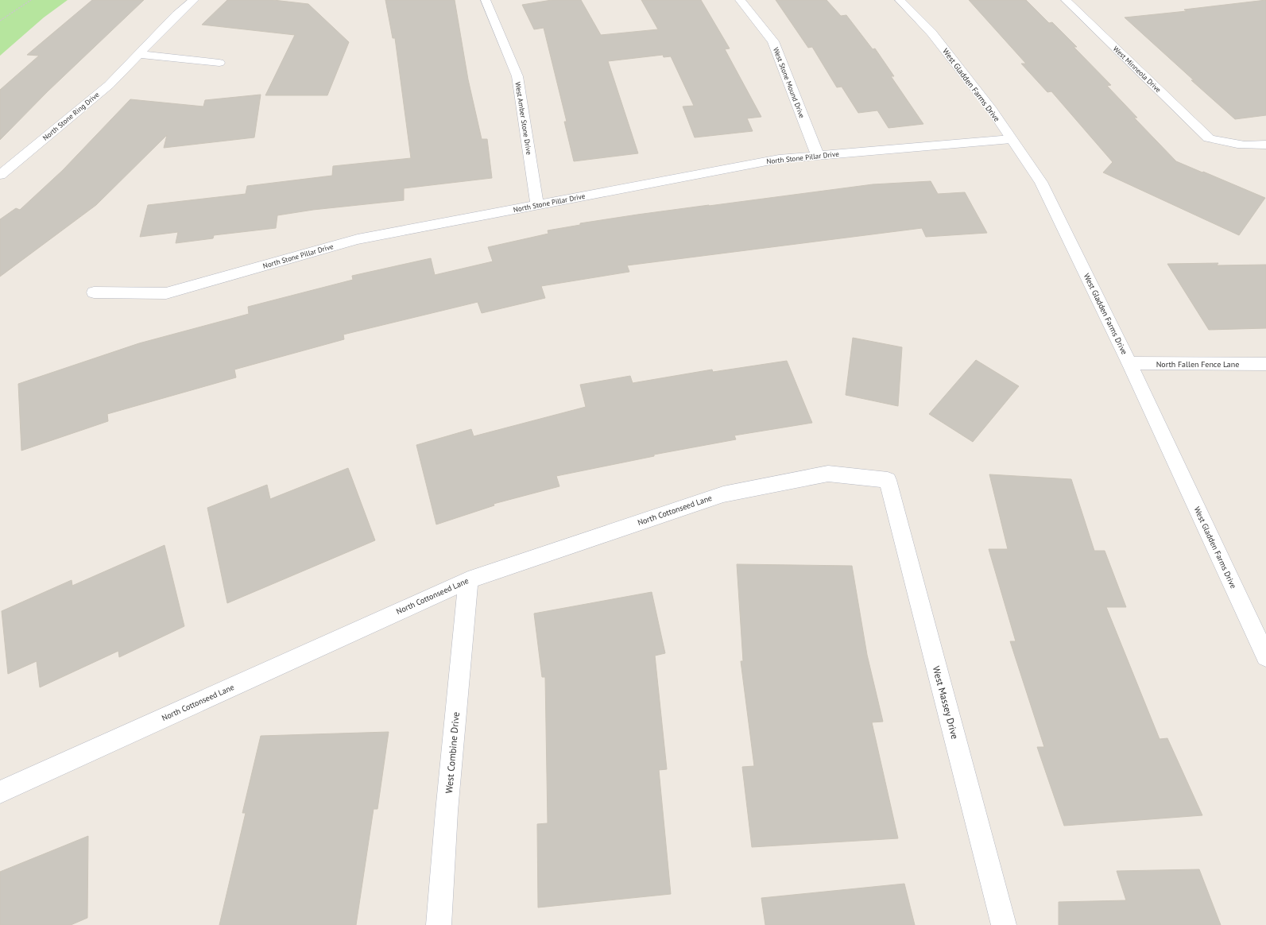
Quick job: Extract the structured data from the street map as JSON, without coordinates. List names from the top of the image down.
{
  "streets": {
    "street": [
      "West Minneola Drive",
      "West Stone Mound Drive",
      "West Gladden Farms Drive",
      "North Stone Ring Drive",
      "West Amber Stone Drive",
      "North Stone Pillar Drive",
      "North Fallen Fence Lane",
      "North Cottonseed Lane",
      "West Massey Drive",
      "West Combine Drive"
    ]
  },
  "crossings": [
    ["West Stone Mound Drive", "North Stone Pillar Drive"],
    ["West Gladden Farms Drive", "North Stone Pillar Drive"],
    ["West Gladden Farms Drive", "North Fallen Fence Lane"],
    ["West Amber Stone Drive", "North Stone Pillar Drive"],
    ["North Cottonseed Lane", "West Massey Drive"],
    ["North Cottonseed Lane", "West Combine Drive"]
  ]
}
